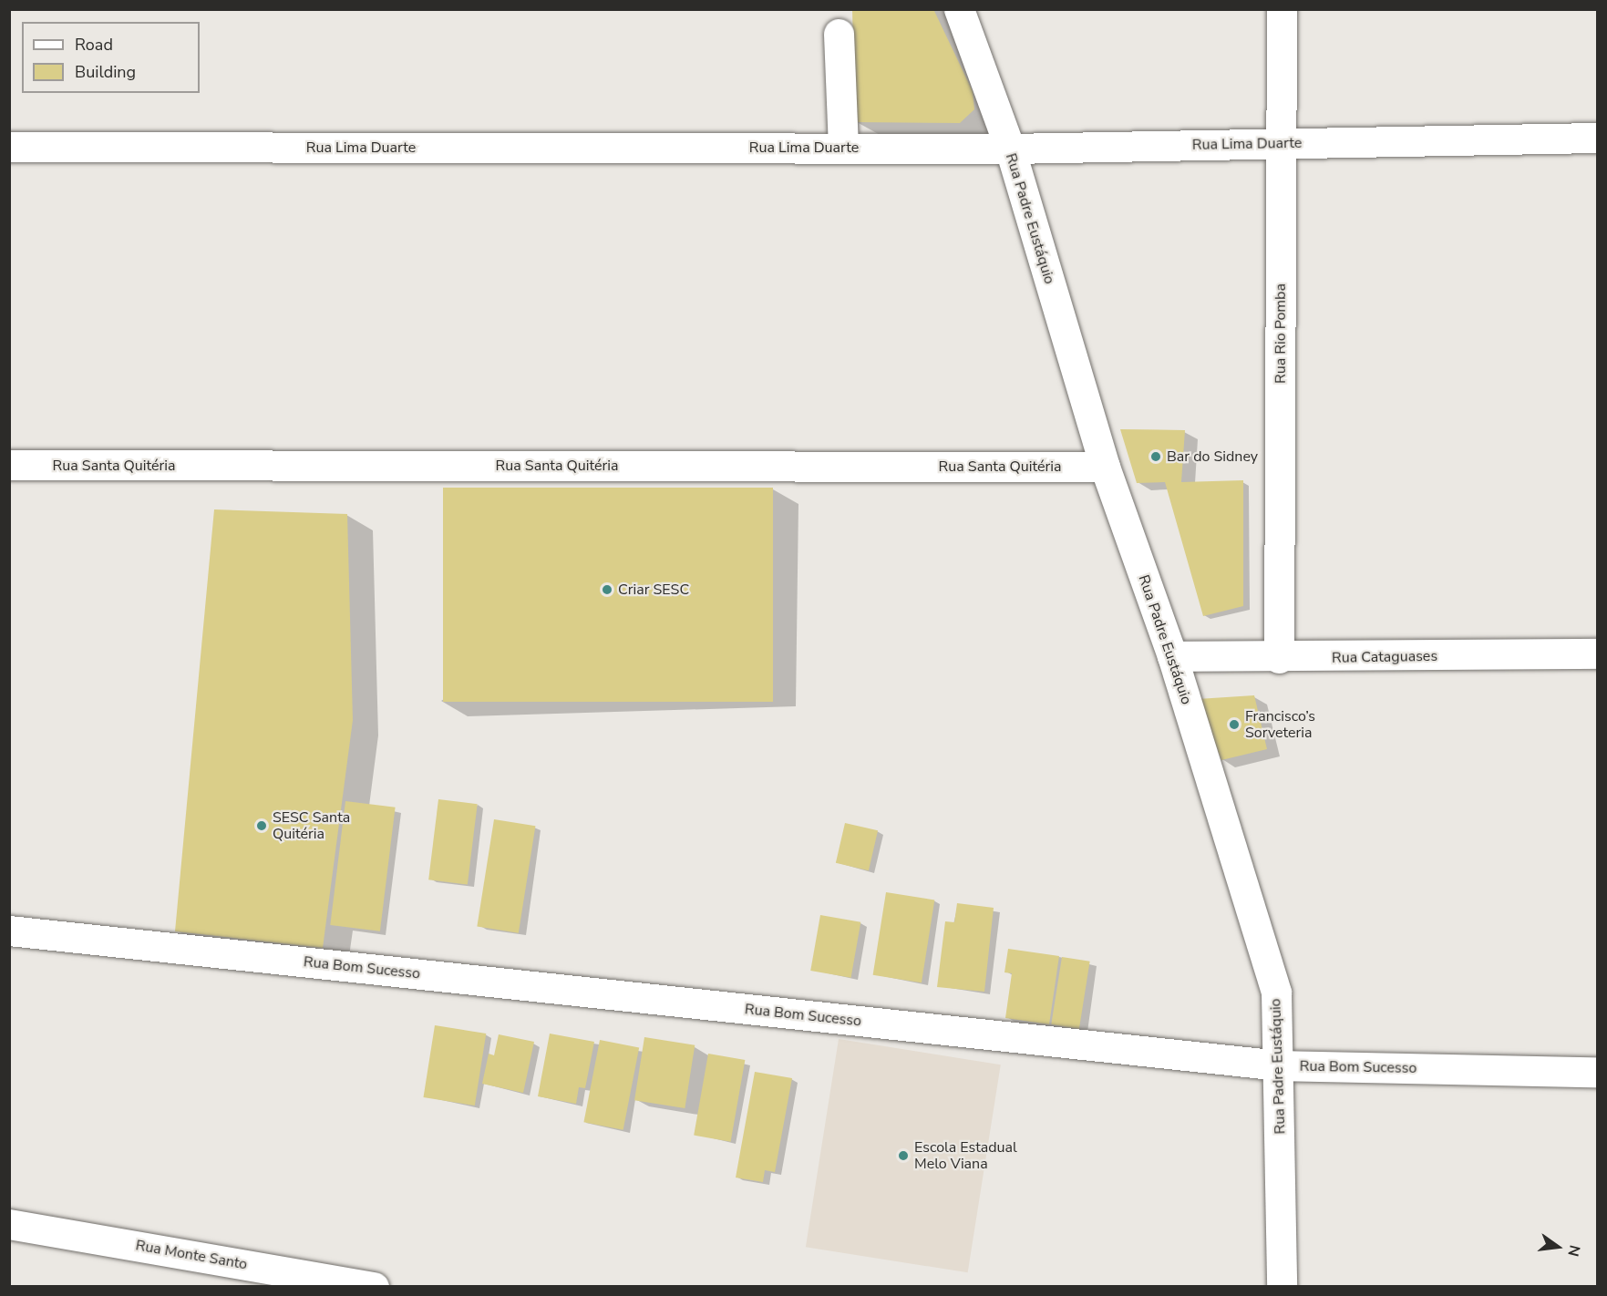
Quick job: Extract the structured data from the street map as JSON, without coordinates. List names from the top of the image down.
{
  "streets": {
    "street": [
      "Rua Lima Duarte",
      "Rua Padre Eustáquio",
      "Rua Rio Pomba",
      "Rua Santa Quitéria",
      "Rua Cataguases",
      "Rua Bom Sucesso",
      "Rua Monte Santo"
    ]
  },
  "crossings": [
    ["Rua Lima Duarte", "Rua Padre Eustáquio"],
    ["Rua Lima Duarte", "Rua Rio Pomba"],
    ["Rua Padre Eustáquio", "Rua Santa Quitéria"],
    ["Rua Padre Eustáquio", "Rua Cataguases"],
    ["Rua Padre Eustáquio", "Rua Bom Sucesso"],
    ["Rua Rio Pomba", "Rua Cataguases"]
  ],
  "places": [
    "Bar do Sidney",
    "Criar SESC",
    "Francisco’s Sorveteria",
    "SESC Santa Quitéria",
    "Escola Estadual Melo Viana"
  ],
  "legend": ["Road", "Building"],
  "north": "right"
}
